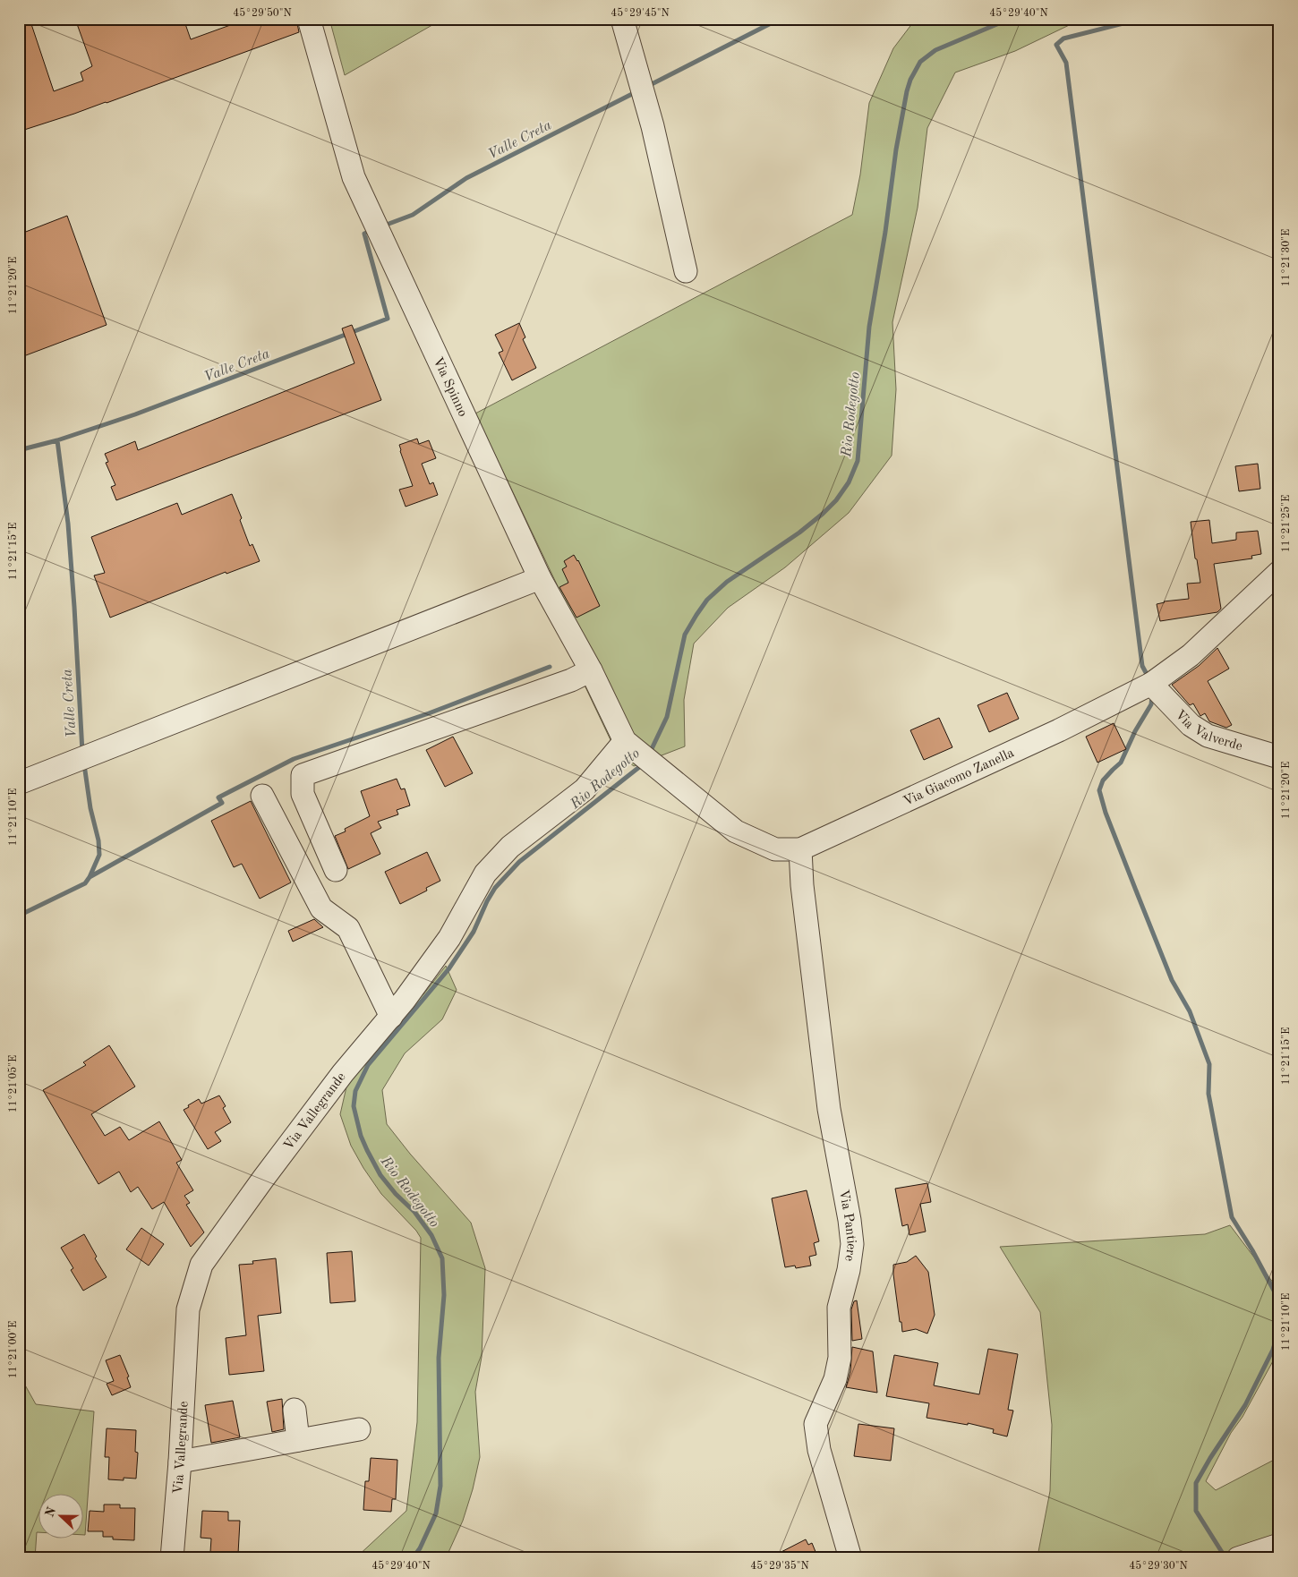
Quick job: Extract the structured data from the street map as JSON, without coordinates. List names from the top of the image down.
{
  "streets": {
    "street": [
      "Via Spinno",
      "Via Valverde",
      "Via Giacomo Zanella",
      "Via Vallegrande",
      "Via Pantiere"
    ]
  },
  "crossings": [
    ["Via Spinno", "Via Giacomo Zanella"],
    ["Via Spinno", "Via Vallegrande"],
    ["Via Valverde", "Via Giacomo Zanella"],
    ["Via Giacomo Zanella", "Via Vallegrande"],
    ["Via Giacomo Zanella", "Via Pantiere"]
  ],
  "water": ["Valle Creta", "Rio Rodegotto"],
  "north": "left",
  "coordinates": [
    "45°29'50\"N",
    "45°29'45\"N",
    "45°29'40\"N",
    "11°21'30\"E",
    "11°21'20\"E",
    "11°21'25\"E",
    "11°21'15\"E",
    "11°21'10\"E",
    "11°21'05\"E",
    "11°21'00\"E",
    "45°29'35\"N",
    "45°29'30\"N"
  ]
}
